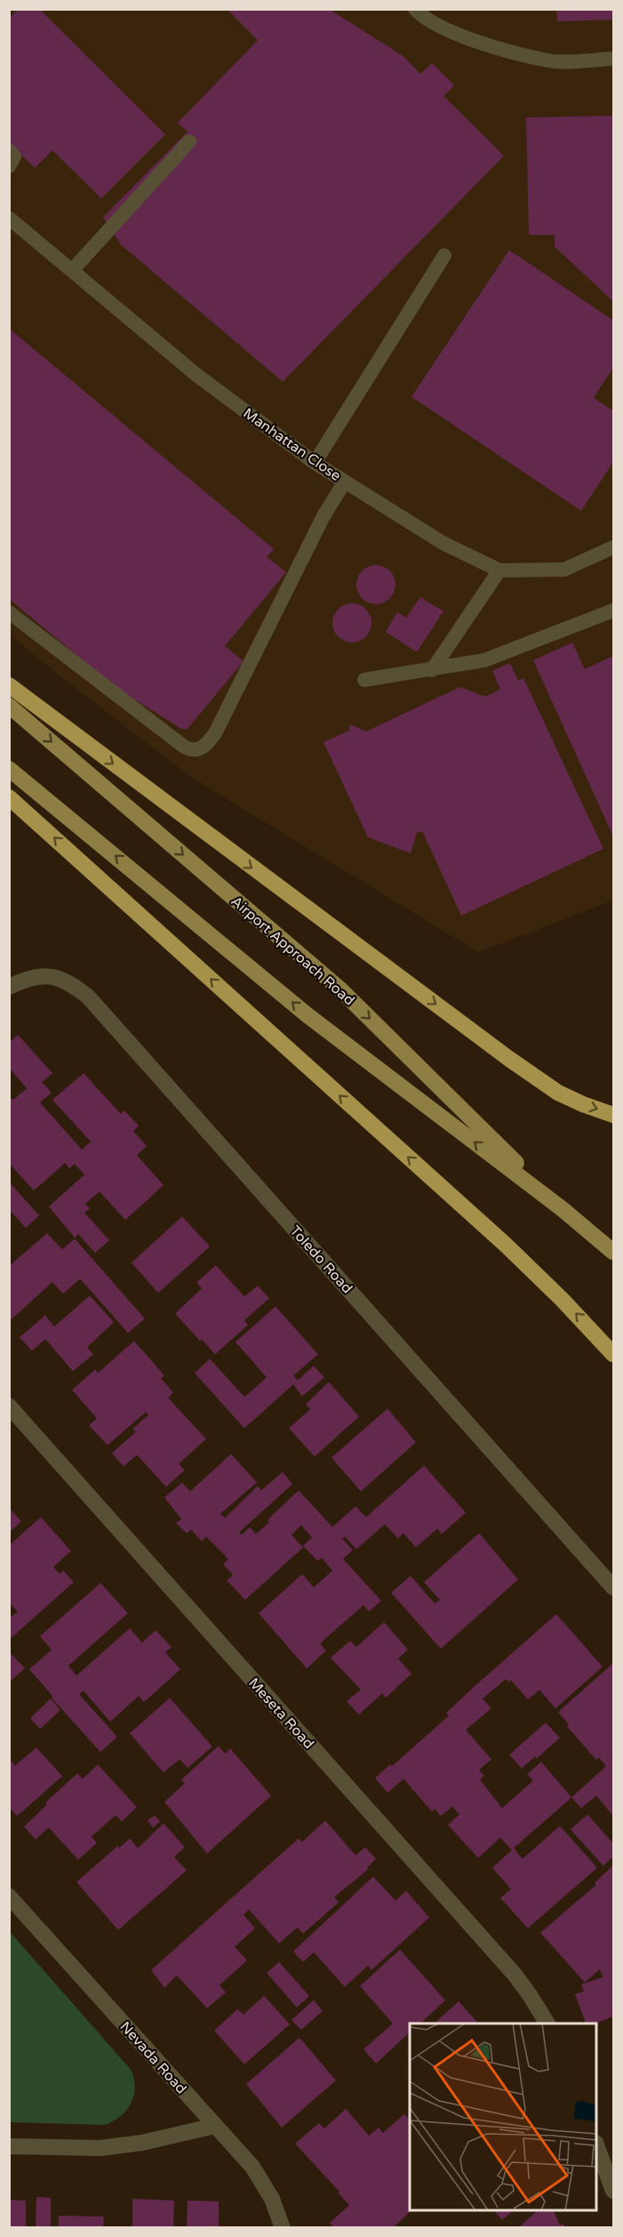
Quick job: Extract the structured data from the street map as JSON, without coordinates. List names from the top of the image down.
{
  "streets": {
    "main road": ["Airport Approach Road"],
    "street": ["Toledo Road", "Meseta Road", "Nevada Road"],
    "lane": ["Manhattan Close"]
  }
}
